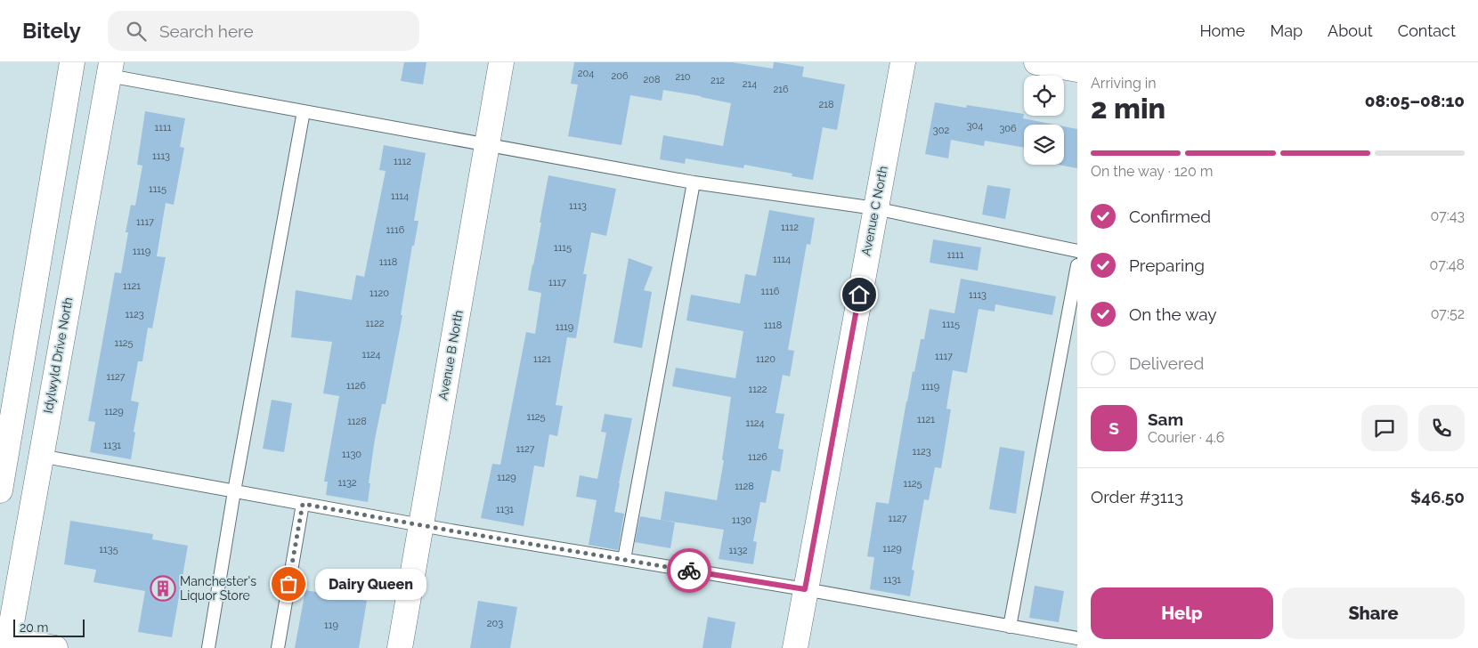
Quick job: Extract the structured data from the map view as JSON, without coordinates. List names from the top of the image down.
{
  "streets": {
    "street": ["Avenue C North", "Idylwyld Drive North", "Avenue B North"]
  },
  "places": {
    "other": ["Dairy Queen"],
    "building": ["Manchester's Liquor Store"]
  },
  "house_numbers": [
    "204",
    "206",
    "210",
    "208",
    "212",
    "214",
    "216",
    "218",
    "304",
    "1111",
    "306",
    "302",
    "1113",
    "1112",
    "1115",
    "1114",
    "1113",
    "1117",
    "1112",
    "1116",
    "1115",
    "1119",
    "1111",
    "1114",
    "1118",
    "1117",
    "1121",
    "1116",
    "1120",
    "1113",
    "1123",
    "1122",
    "1115",
    "1118",
    "1119",
    "1125",
    "1124",
    "1117",
    "1121",
    "1120",
    "1127",
    "1126",
    "1119",
    "1122",
    "1129",
    "1125",
    "1121",
    "1128",
    "1124",
    "1131",
    "1127",
    "1123",
    "1130",
    "1126",
    "1129",
    "1132",
    "1125",
    "1128",
    "1131",
    "1127",
    "1130",
    "1129",
    "1135",
    "1132",
    "1131",
    "203",
    "119"
  ],
  "scale_bar": "20 m",
  "page": {
    "header": "Bitely",
    "search": "Search here",
    "nav": [
      "Home",
      "Map",
      "About",
      "Contact"
    ],
    "heading": ["2 min", "Arriving in", "08:05–08:10"],
    "panel": [
      "Sam",
      "Courier · 4.6",
      "Order #3113",
      "$46.50"
    ],
    "bar": "On the way · 120 m",
    "list": [
      ["Confirmed", "07:43"],
      ["Preparing", "07:48"],
      ["On the way", "07:52"],
      "Delivered"
    ],
    "round": "S",
    "bubble": "Dairy Queen",
    "buttons": ["Help", "Share"],
    "scale": "20 m"
  }
}
